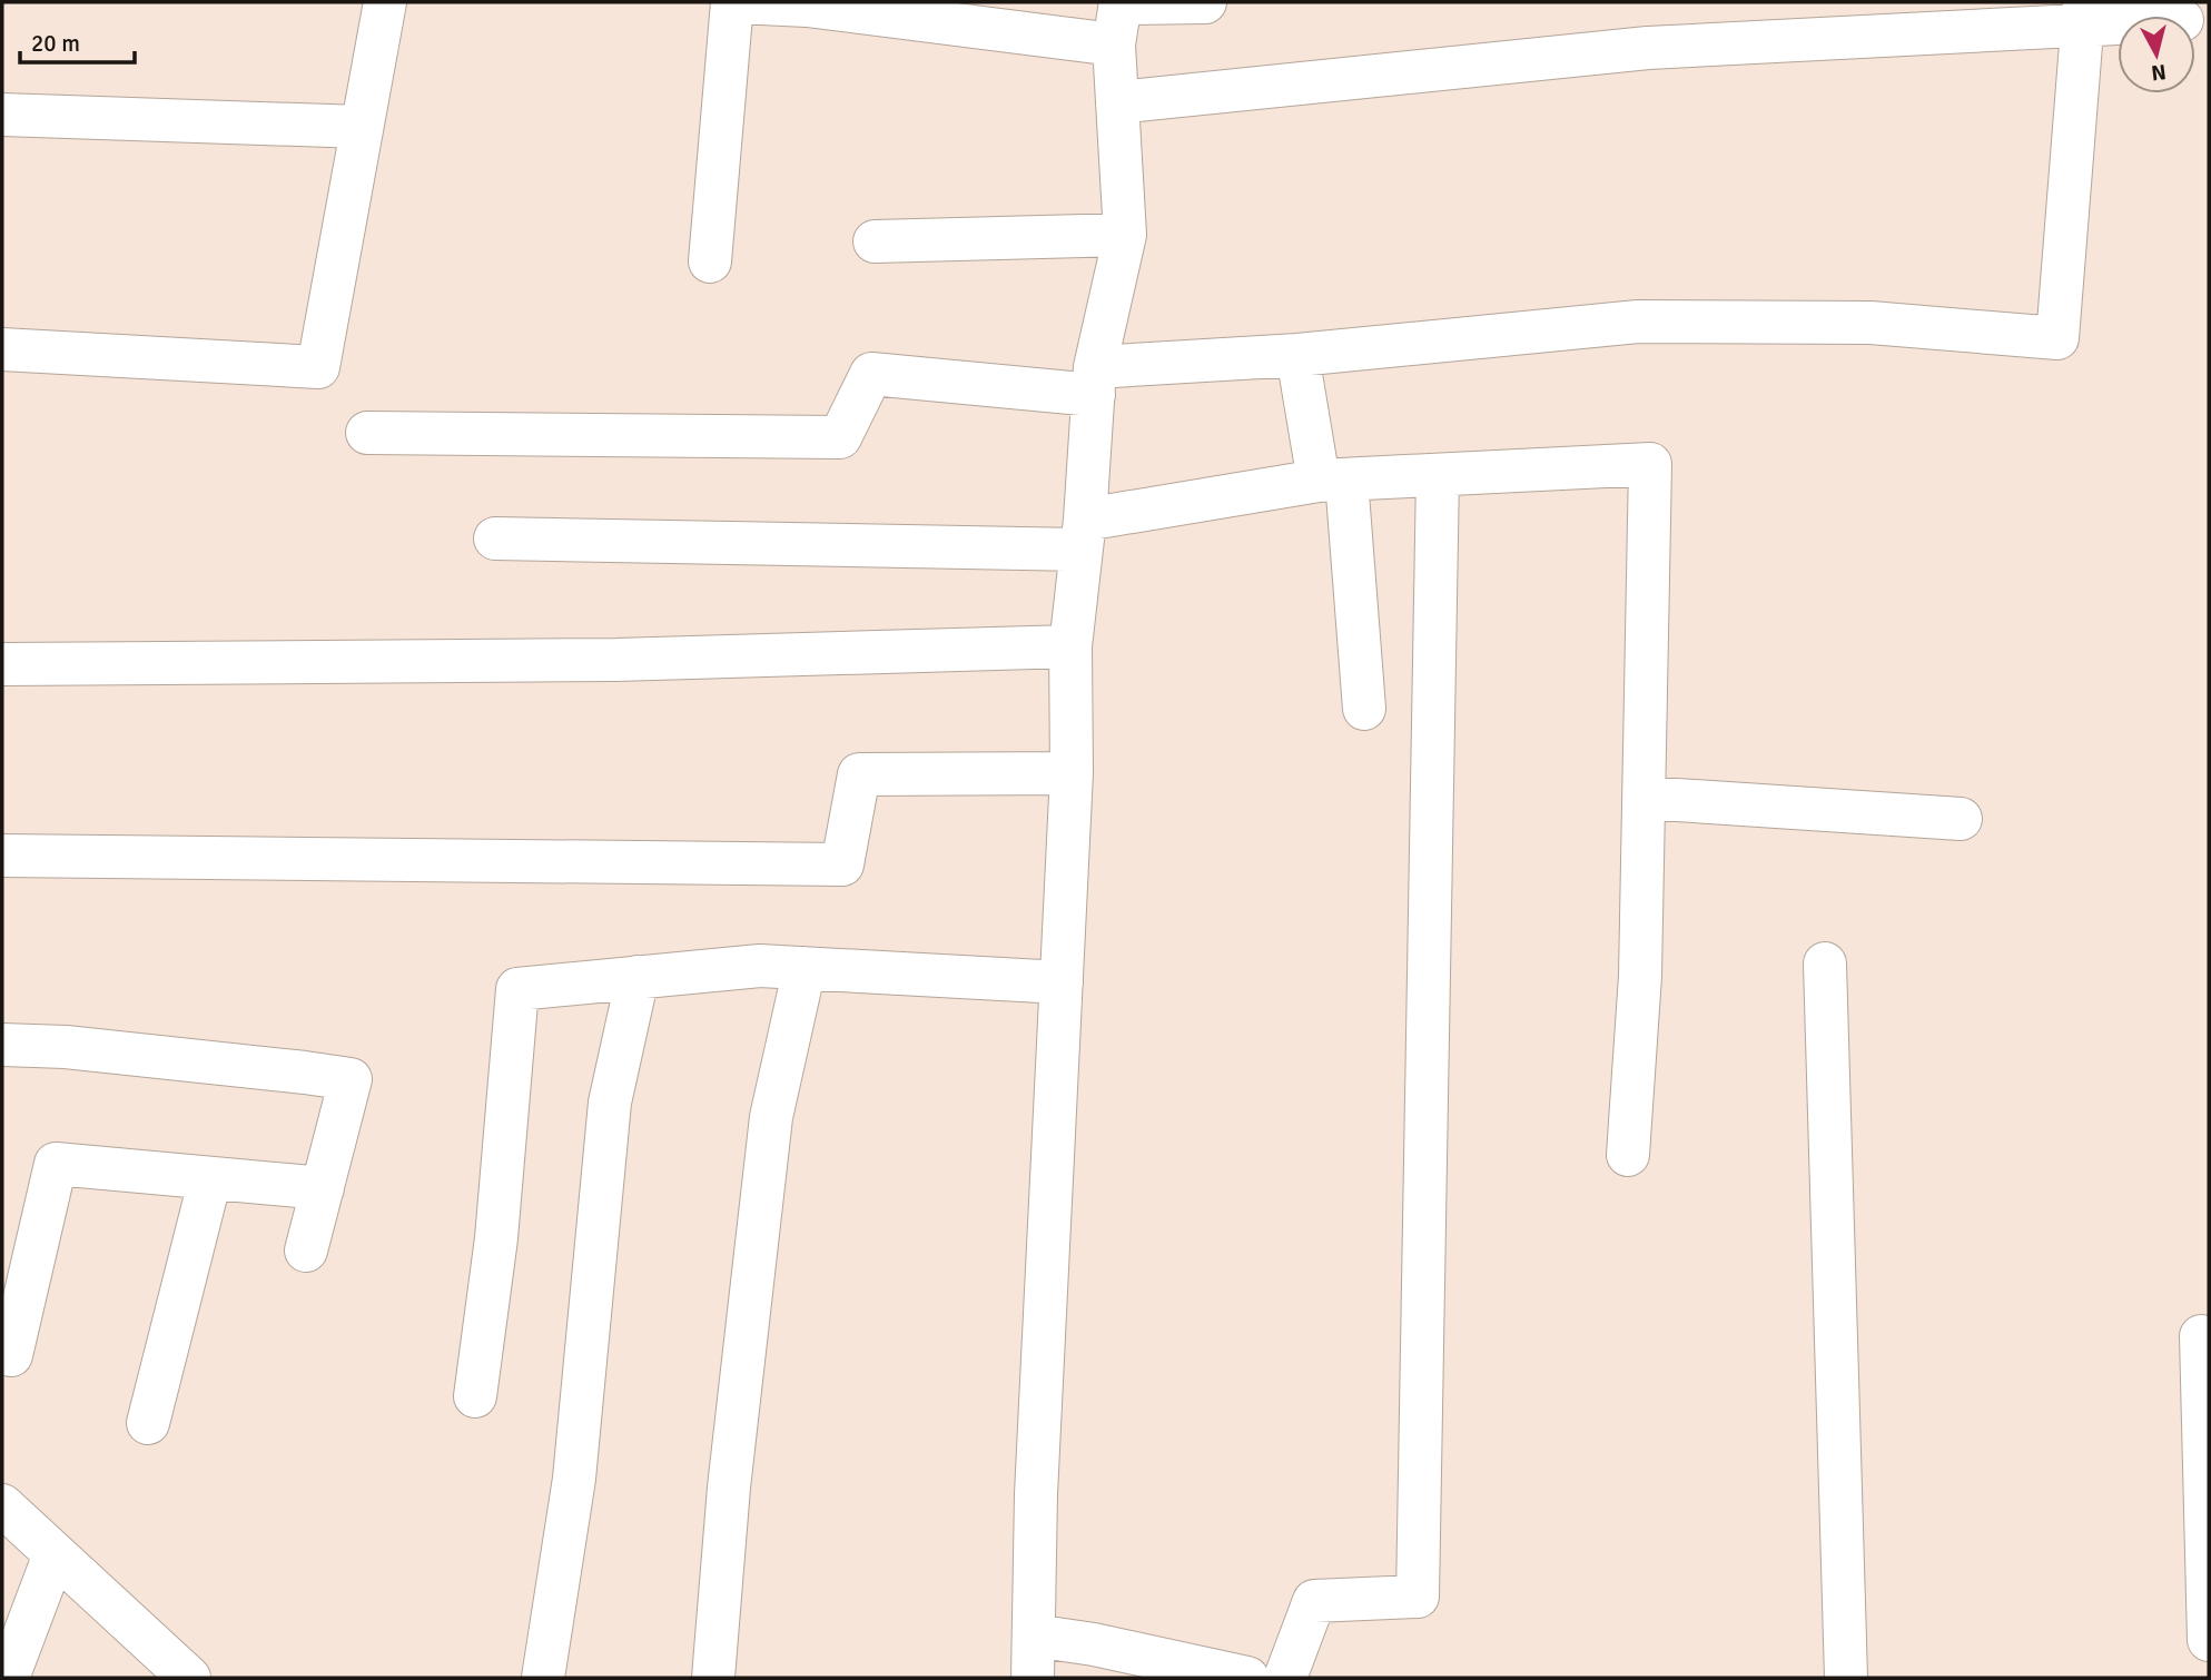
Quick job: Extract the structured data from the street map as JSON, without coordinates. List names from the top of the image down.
{
  "scale_bar": "20 m",
  "north": "bottom"
}
